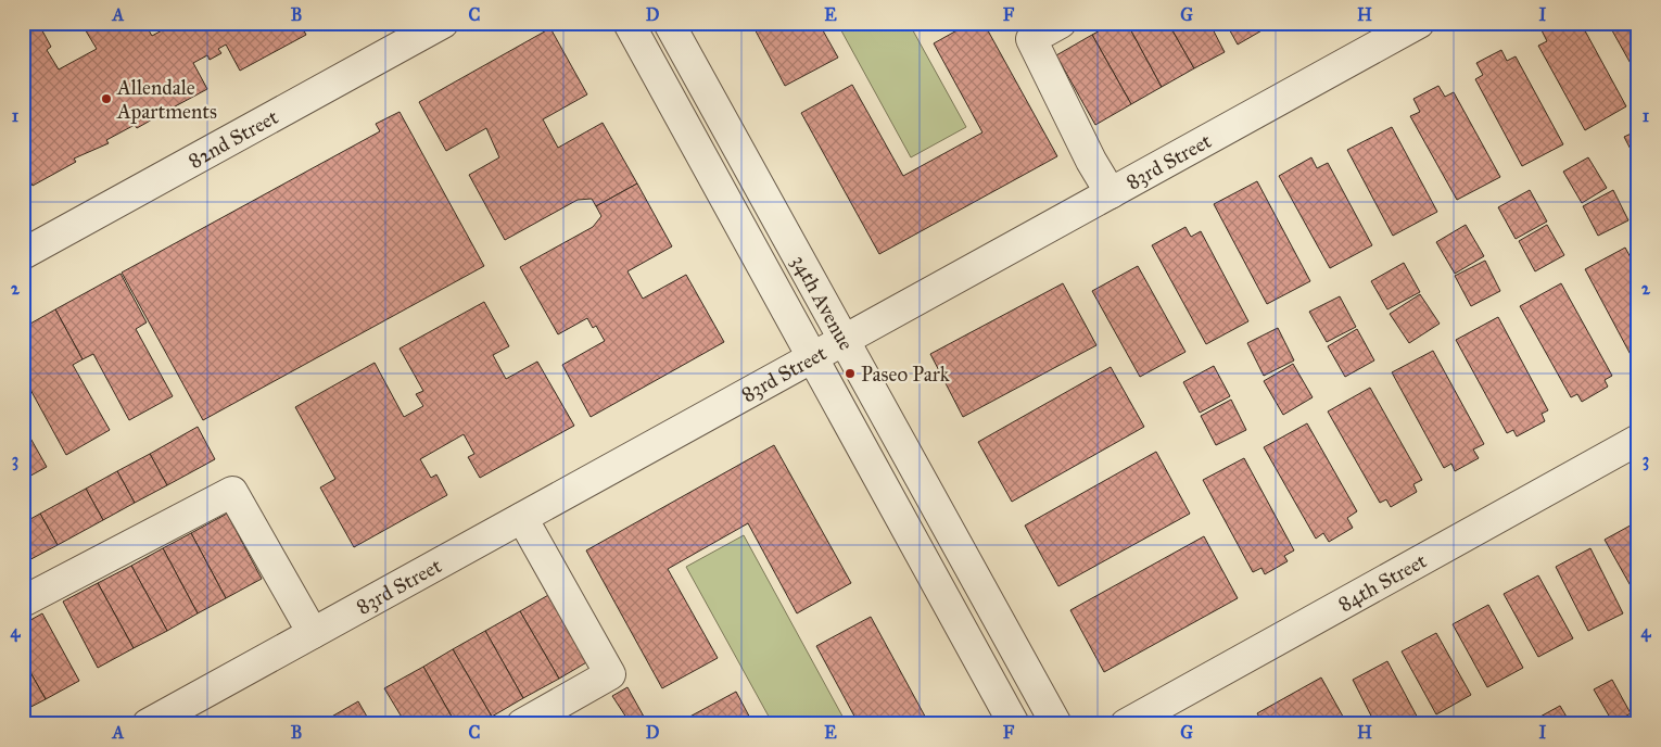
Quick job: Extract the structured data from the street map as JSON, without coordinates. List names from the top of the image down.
{
  "streets": {
    "street": [
      "82nd Street",
      "83rd Street",
      "34th Avenue",
      "84th Street"
    ]
  },
  "crossings": [
    ["83rd Street", "34th Avenue"]
  ],
  "places": ["Allendale Apartments", "Paseo Park"],
  "grid": {
    "columns": [
      "A",
      "B",
      "C",
      "D",
      "E",
      "F",
      "G",
      "H",
      "I"
    ],
    "rows": [
      "1",
      "2",
      "3",
      "4"
    ]
  }
}
